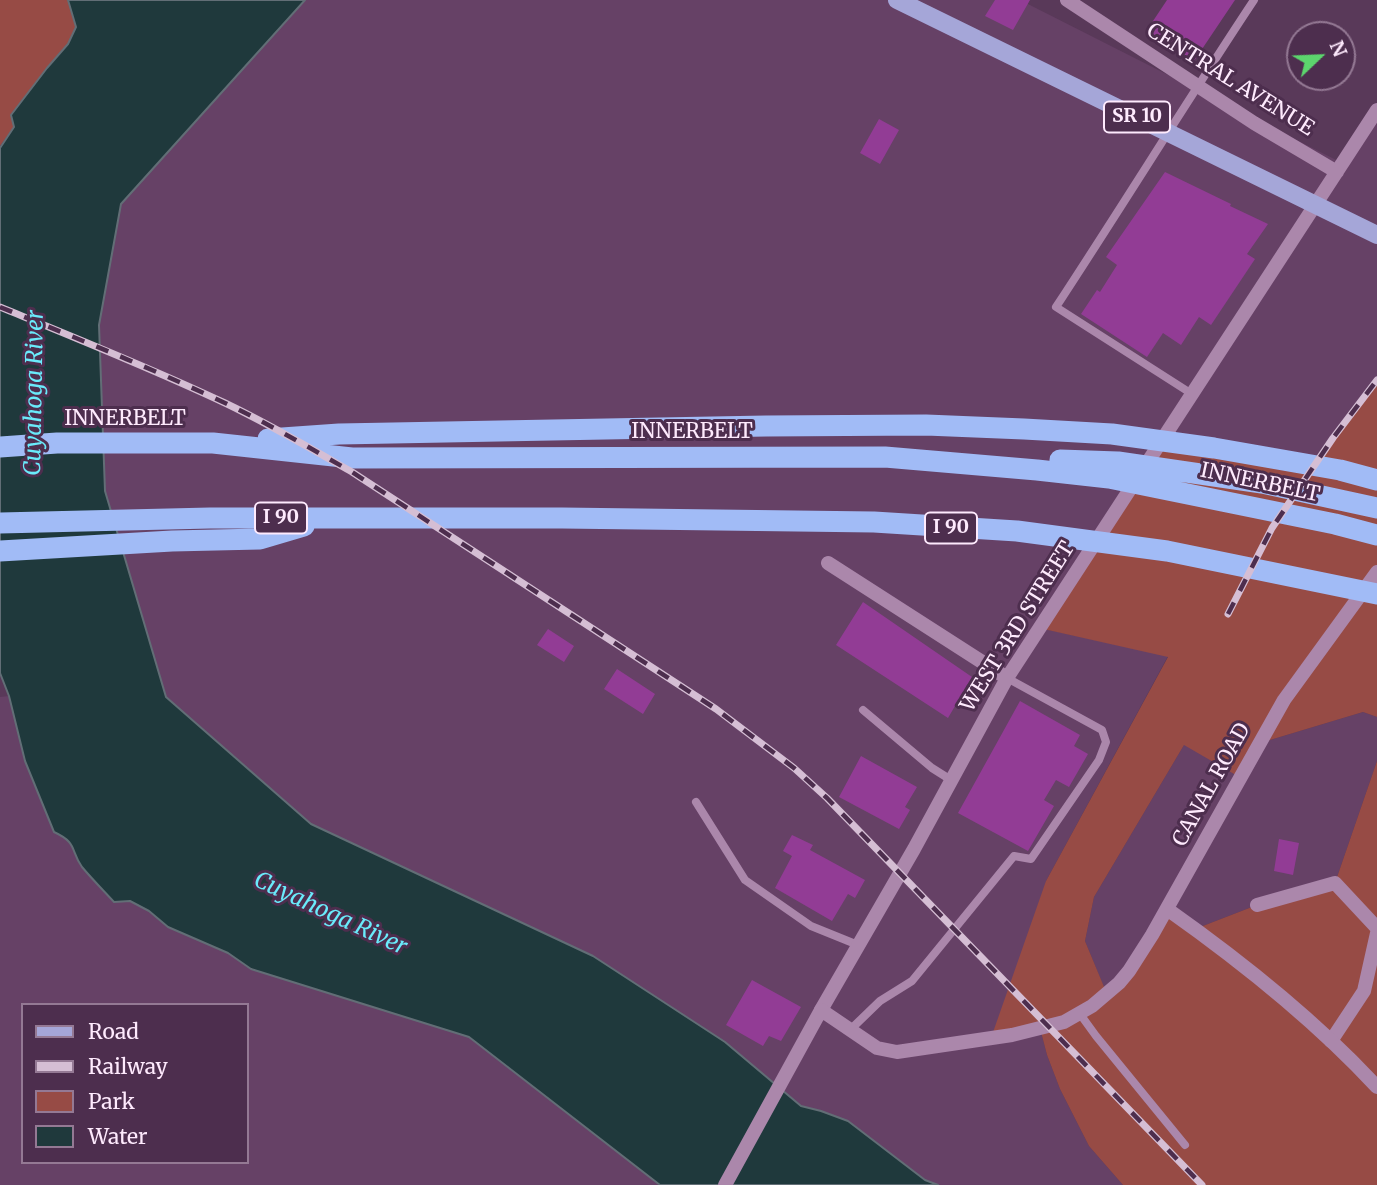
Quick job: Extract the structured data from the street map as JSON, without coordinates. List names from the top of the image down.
{
  "streets": {
    "highway": ["INNERBELT", "I 90"],
    "main road": ["SR 10"],
    "street": ["CENTRAL AVENUE", "WEST 3RD STREET", "CANAL ROAD"]
  },
  "crossings": [
    ["CENTRAL AVENUE", "WEST 3RD STREET"],
    ["WEST 3RD STREET", "CANAL ROAD"]
  ],
  "water": ["Cuyahoga River"],
  "legend": [
    "Road",
    "Railway",
    "Park",
    "Water"
  ],
  "north": "top right"
}
